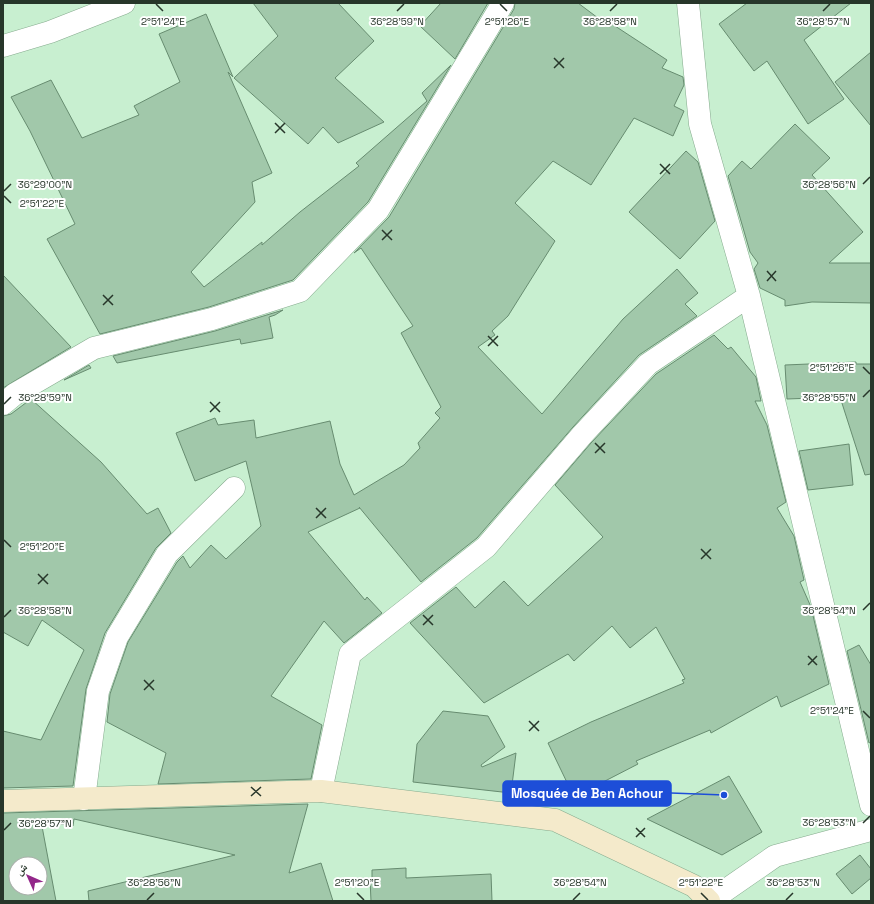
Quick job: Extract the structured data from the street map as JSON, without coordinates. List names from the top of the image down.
{
  "places": ["Mosquée de Ben Achour"],
  "north": "top left",
  "coordinates": [
    "2°51'24\"E",
    "36°28'59\"N",
    "2°51'26\"E",
    "36°28'58\"N",
    "36°28'57\"N",
    "36°28'56\"N",
    "36°29'00\"N",
    "2°51'22\"E",
    "36°28'55\"N",
    "2°51'20\"E",
    "36°28'54\"N",
    "36°28'53\"N"
  ]
}
